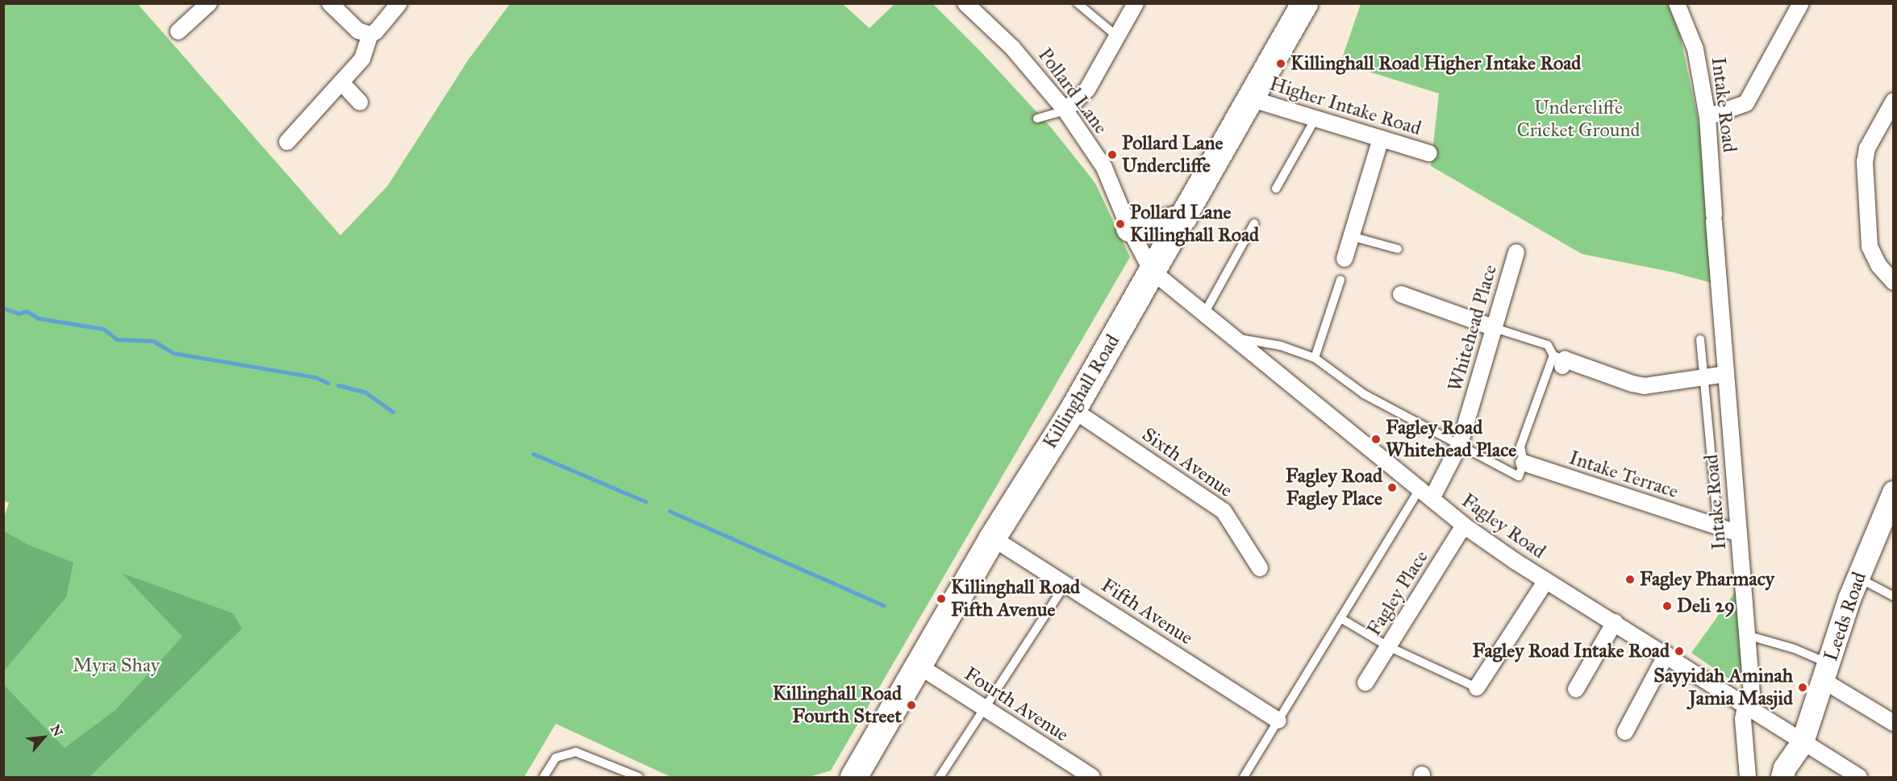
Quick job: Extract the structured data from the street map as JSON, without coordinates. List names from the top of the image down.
{
  "streets": {
    "highway": ["Killinghall Road"],
    "street": [
      "Pollard Lane",
      "Intake Road",
      "Higher Intake Road",
      "Whitehead Place",
      "Sixth Avenue",
      "Intake Terrace",
      "Fagley Road",
      "Fagley Place",
      "Fifth Avenue",
      "Leeds Road",
      "Fourth Avenue"
    ]
  },
  "crossings": [
    ["Pollard Lane", "Killinghall Road"],
    ["Pollard Lane", "Fagley Road"],
    ["Intake Road", "Intake Terrace"],
    ["Intake Road", "Fagley Road"],
    ["Higher Intake Road", "Killinghall Road"],
    ["Whitehead Place", "Fagley Road"],
    ["Killinghall Road", "Sixth Avenue"],
    ["Killinghall Road", "Fagley Road"],
    ["Killinghall Road", "Fifth Avenue"],
    ["Killinghall Road", "Fourth Avenue"],
    ["Fagley Road", "Fagley Place"],
    ["Fagley Road", "Leeds Road"]
  ],
  "parks": ["Undercliffe Cricket Ground", "Myra Shay"],
  "places": [
    "Killinghall Road Higher Intake Road",
    "Pollard Lane Undercliffe",
    "Pollard Lane Killinghall Road",
    "Fagley Road Whitehead Place",
    "Fagley Road Fagley Place",
    "Fagley Pharmacy",
    "Killinghall Road Fifth Avenue",
    "Deli 29",
    "Fagley Road Intake Road",
    "Sayyidah Aminah Jamia Masjid",
    "Killinghall Road Fourth Street"
  ],
  "north": "top right"
}
